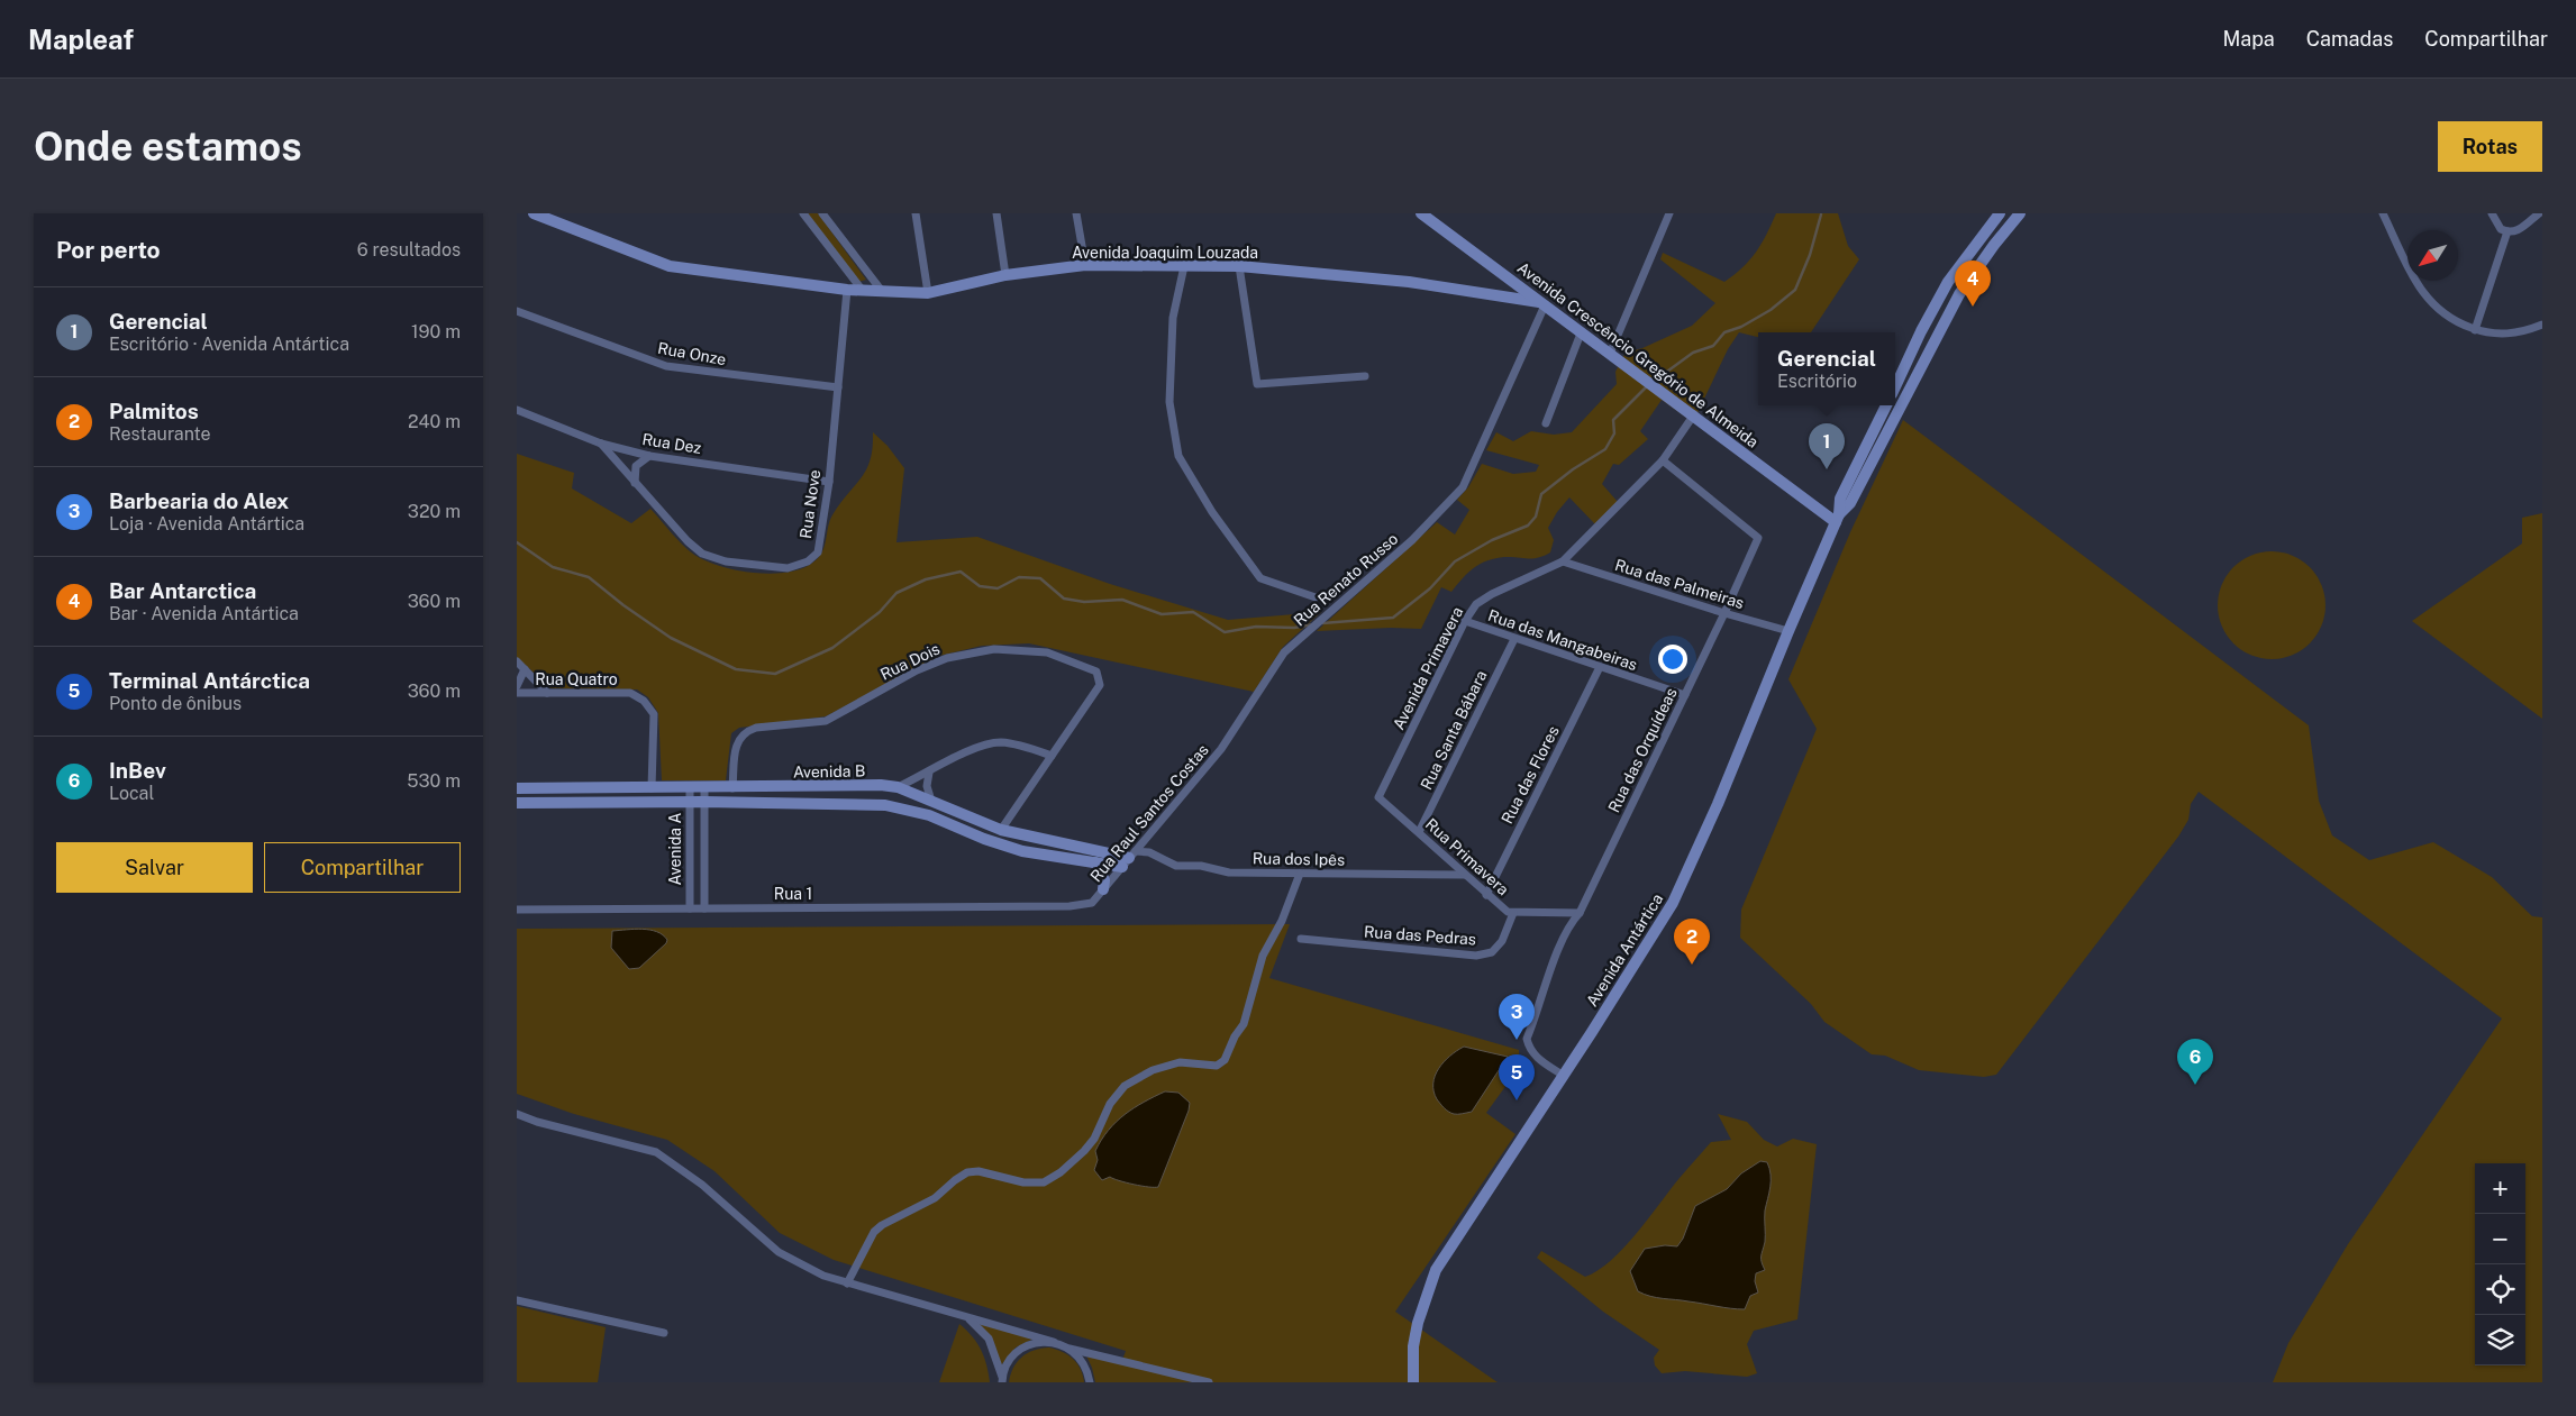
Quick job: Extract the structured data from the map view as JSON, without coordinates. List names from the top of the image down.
{
  "streets": {
    "main road": [
      "Avenida Joaquim Louzada",
      "Avenida Crescêncio Gregório de Almeida",
      "Avenida B",
      "Avenida Antártica"
    ],
    "street": [
      "Rua Onze",
      "Rua Dez",
      "Rua Nove",
      "Rua Renato Russo",
      "Rua das Palmeiras",
      "Rua das Mangabeiras",
      "Rua Dois",
      "Avenida Primavera",
      "Rua Quatro",
      "Rua Santa Bábara",
      "Rua das Orquídeas",
      "Rua das Flores",
      "Rua Raul Santos Costas",
      "Avenida A",
      "Rua Primavera",
      "Rua dos Ipês",
      "Rua 1",
      "Rua das Pedras"
    ]
  },
  "crossings": [
    ["Avenida Joaquim Louzada", "Avenida Crescêncio Gregório de Almeida"],
    ["Avenida Joaquim Louzada", "Rua Nove"],
    ["Avenida Joaquim Louzada", "Rua Renato Russo"],
    ["Rua Onze", "Rua Nove"],
    ["Avenida Crescêncio Gregório de Almeida", "Rua Renato Russo"],
    ["Avenida Crescêncio Gregório de Almeida", "Avenida Primavera"],
    ["Avenida Crescêncio Gregório de Almeida", "Avenida Antártica"],
    ["Rua Dez", "Rua Nove"],
    ["Rua Renato Russo", "Rua Raul Santos Costas"],
    ["Rua das Palmeiras", "Avenida Primavera"],
    ["Rua das Palmeiras", "Rua das Orquídeas"],
    ["Rua das Palmeiras", "Avenida Antártica"],
    ["Rua das Mangabeiras", "Avenida Primavera"],
    ["Rua das Mangabeiras", "Rua Santa Bábara"],
    ["Rua das Mangabeiras", "Rua das Orquídeas"],
    ["Rua das Mangabeiras", "Rua das Flores"],
    ["Rua Dois", "Avenida B"],
    ["Avenida Primavera", "Rua das Orquídeas"],
    ["Avenida Primavera", "Rua Primavera"],
    ["Rua Quatro", "Avenida B"],
    ["Rua Santa Bábara", "Rua Primavera"],
    ["Rua das Orquídeas", "Rua Primavera"],
    ["Rua das Orquídeas", "Avenida Antártica"],
    ["Avenida B", "Rua Raul Santos Costas"],
    ["Avenida B", "Avenida A"],
    ["Avenida B", "Rua dos Ipês"],
    ["Rua das Flores", "Rua Primavera"],
    ["Rua Raul Santos Costas", "Rua dos Ipês"],
    ["Rua Raul Santos Costas", "Rua 1"],
    ["Avenida A", "Rua 1"],
    ["Rua Primavera", "Rua dos Ipês"],
    ["Rua Primavera", "Rua das Pedras"]
  ],
  "north": "bottom left",
  "page": {
    "header": "Mapleaf",
    "nav": ["Mapa", "Camadas", "Compartilhar"],
    "buttons": [
      "Rotas",
      ["Salvar", "Compartilhar"]
    ],
    "title": "Onde estamos",
    "heading": ["Por perto", "6 resultados"],
    "pins": [
      "4",
      "1",
      "2",
      "3",
      "6",
      "5"
    ],
    "list": [
      {
        "mark": "1",
        "name": "Gerencial",
        "note": "Escritório · Avenida Antártica",
        "value": "190 m"
      },
      {
        "mark": "2",
        "name": "Palmitos",
        "note": "Restaurante",
        "value": "240 m"
      },
      {
        "mark": "3",
        "name": "Barbearia do Alex",
        "note": "Loja · Avenida Antártica",
        "value": "320 m"
      },
      {
        "mark": "4",
        "name": "Bar Antarctica",
        "note": "Bar · Avenida Antártica",
        "value": "360 m"
      },
      {
        "mark": "5",
        "name": "Terminal Antárctica",
        "note": "Ponto de ônibus",
        "value": "360 m"
      },
      {
        "mark": "6",
        "name": "InBev",
        "note": "Local",
        "value": "530 m"
      }
    ],
    "popup": ["Gerencial", "Escritório"],
    "map_buttons": ["+", "−"]
  }
}
